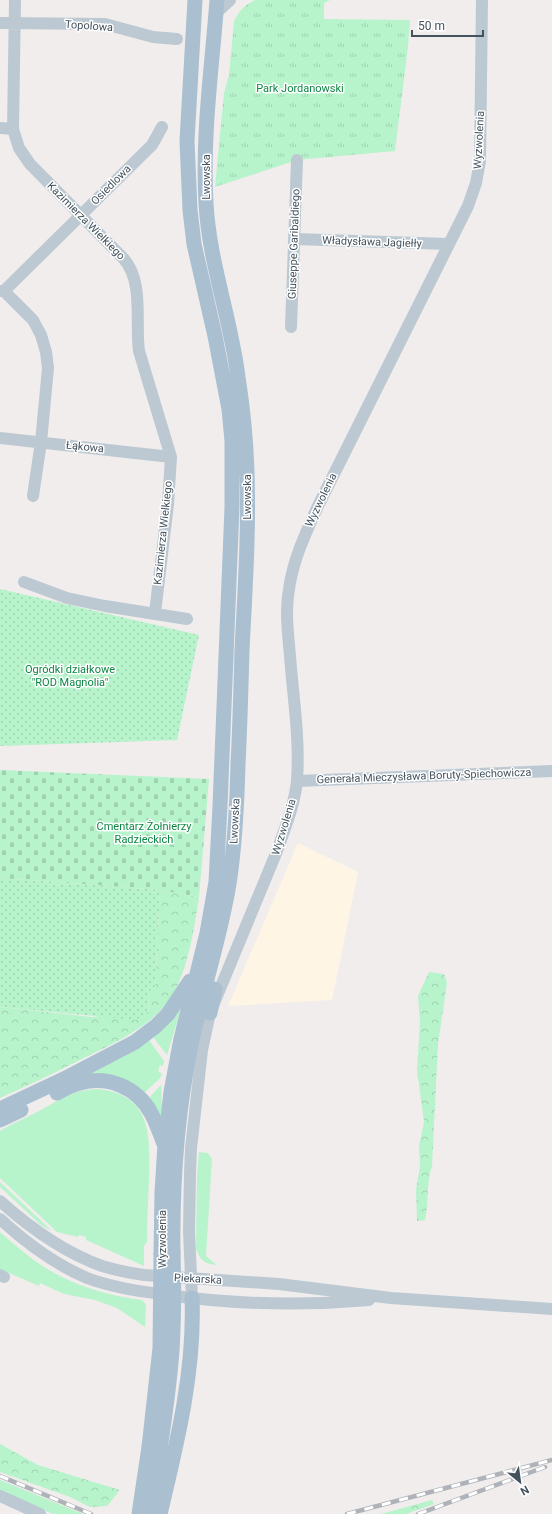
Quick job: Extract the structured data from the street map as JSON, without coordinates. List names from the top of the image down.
{
  "streets": {
    "main road": ["Wyzwolenia", "Lwowska"],
    "street": [
      "Topolowa",
      "Osiedlowa",
      "Kazimierza Wielkiego",
      "Władysława Jagiełły",
      "Giuseppe Garibaldiego",
      "Łąkowa",
      "Generała Mieczysława Boruty-Spiechowicza",
      "Piekarska"
    ]
  },
  "crossings": [
    ["Topolowa", "Kazimierza Wielkiego"],
    ["Wyzwolenia", "Lwowska"],
    ["Wyzwolenia", "Władysława Jagiełły"],
    ["Wyzwolenia", "Generała Mieczysława Boruty-Spiechowicza"],
    ["Wyzwolenia", "Piekarska"],
    ["Osiedlowa", "Kazimierza Wielkiego"],
    ["Osiedlowa", "Łąkowa"],
    ["Kazimierza Wielkiego", "Łąkowa"],
    ["Władysława Jagiełły", "Giuseppe Garibaldiego"]
  ],
  "parks": ["Park Jordanowski", "Ogródki działkowe \"ROD Magnolia\"", "Cmentarz Żołnierzy Radzieckich"],
  "scale_bar": "50 m",
  "north": "bottom right"
}
